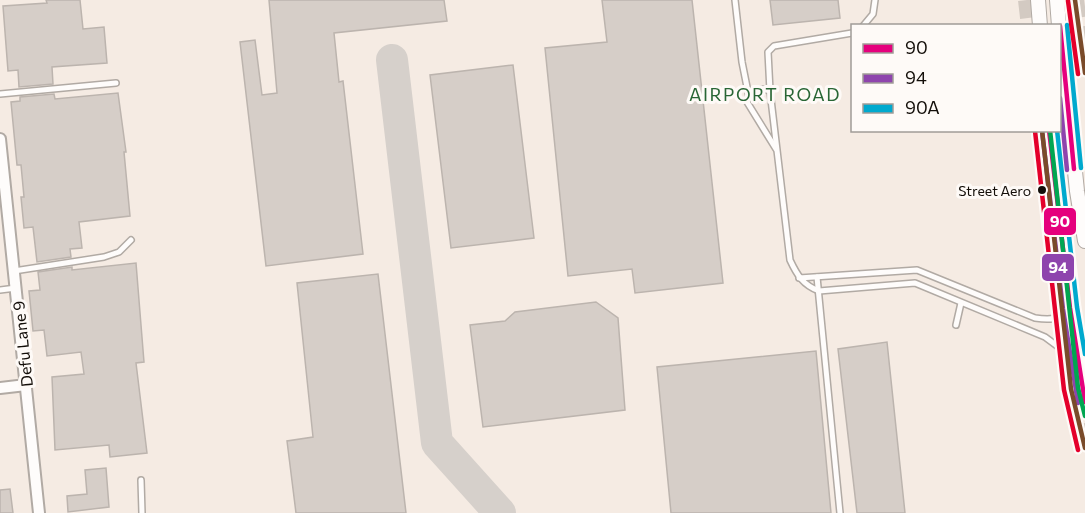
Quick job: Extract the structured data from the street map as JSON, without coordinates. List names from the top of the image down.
{
  "streets": {
    "street": ["Defu Lane 9"]
  },
  "districts": ["AIRPORT ROAD"],
  "places": ["Street Aero"],
  "lines": ["transit line 90A", "transit line 90", "transit line 94"],
  "legend": ["90", "94", "90A"]
}
